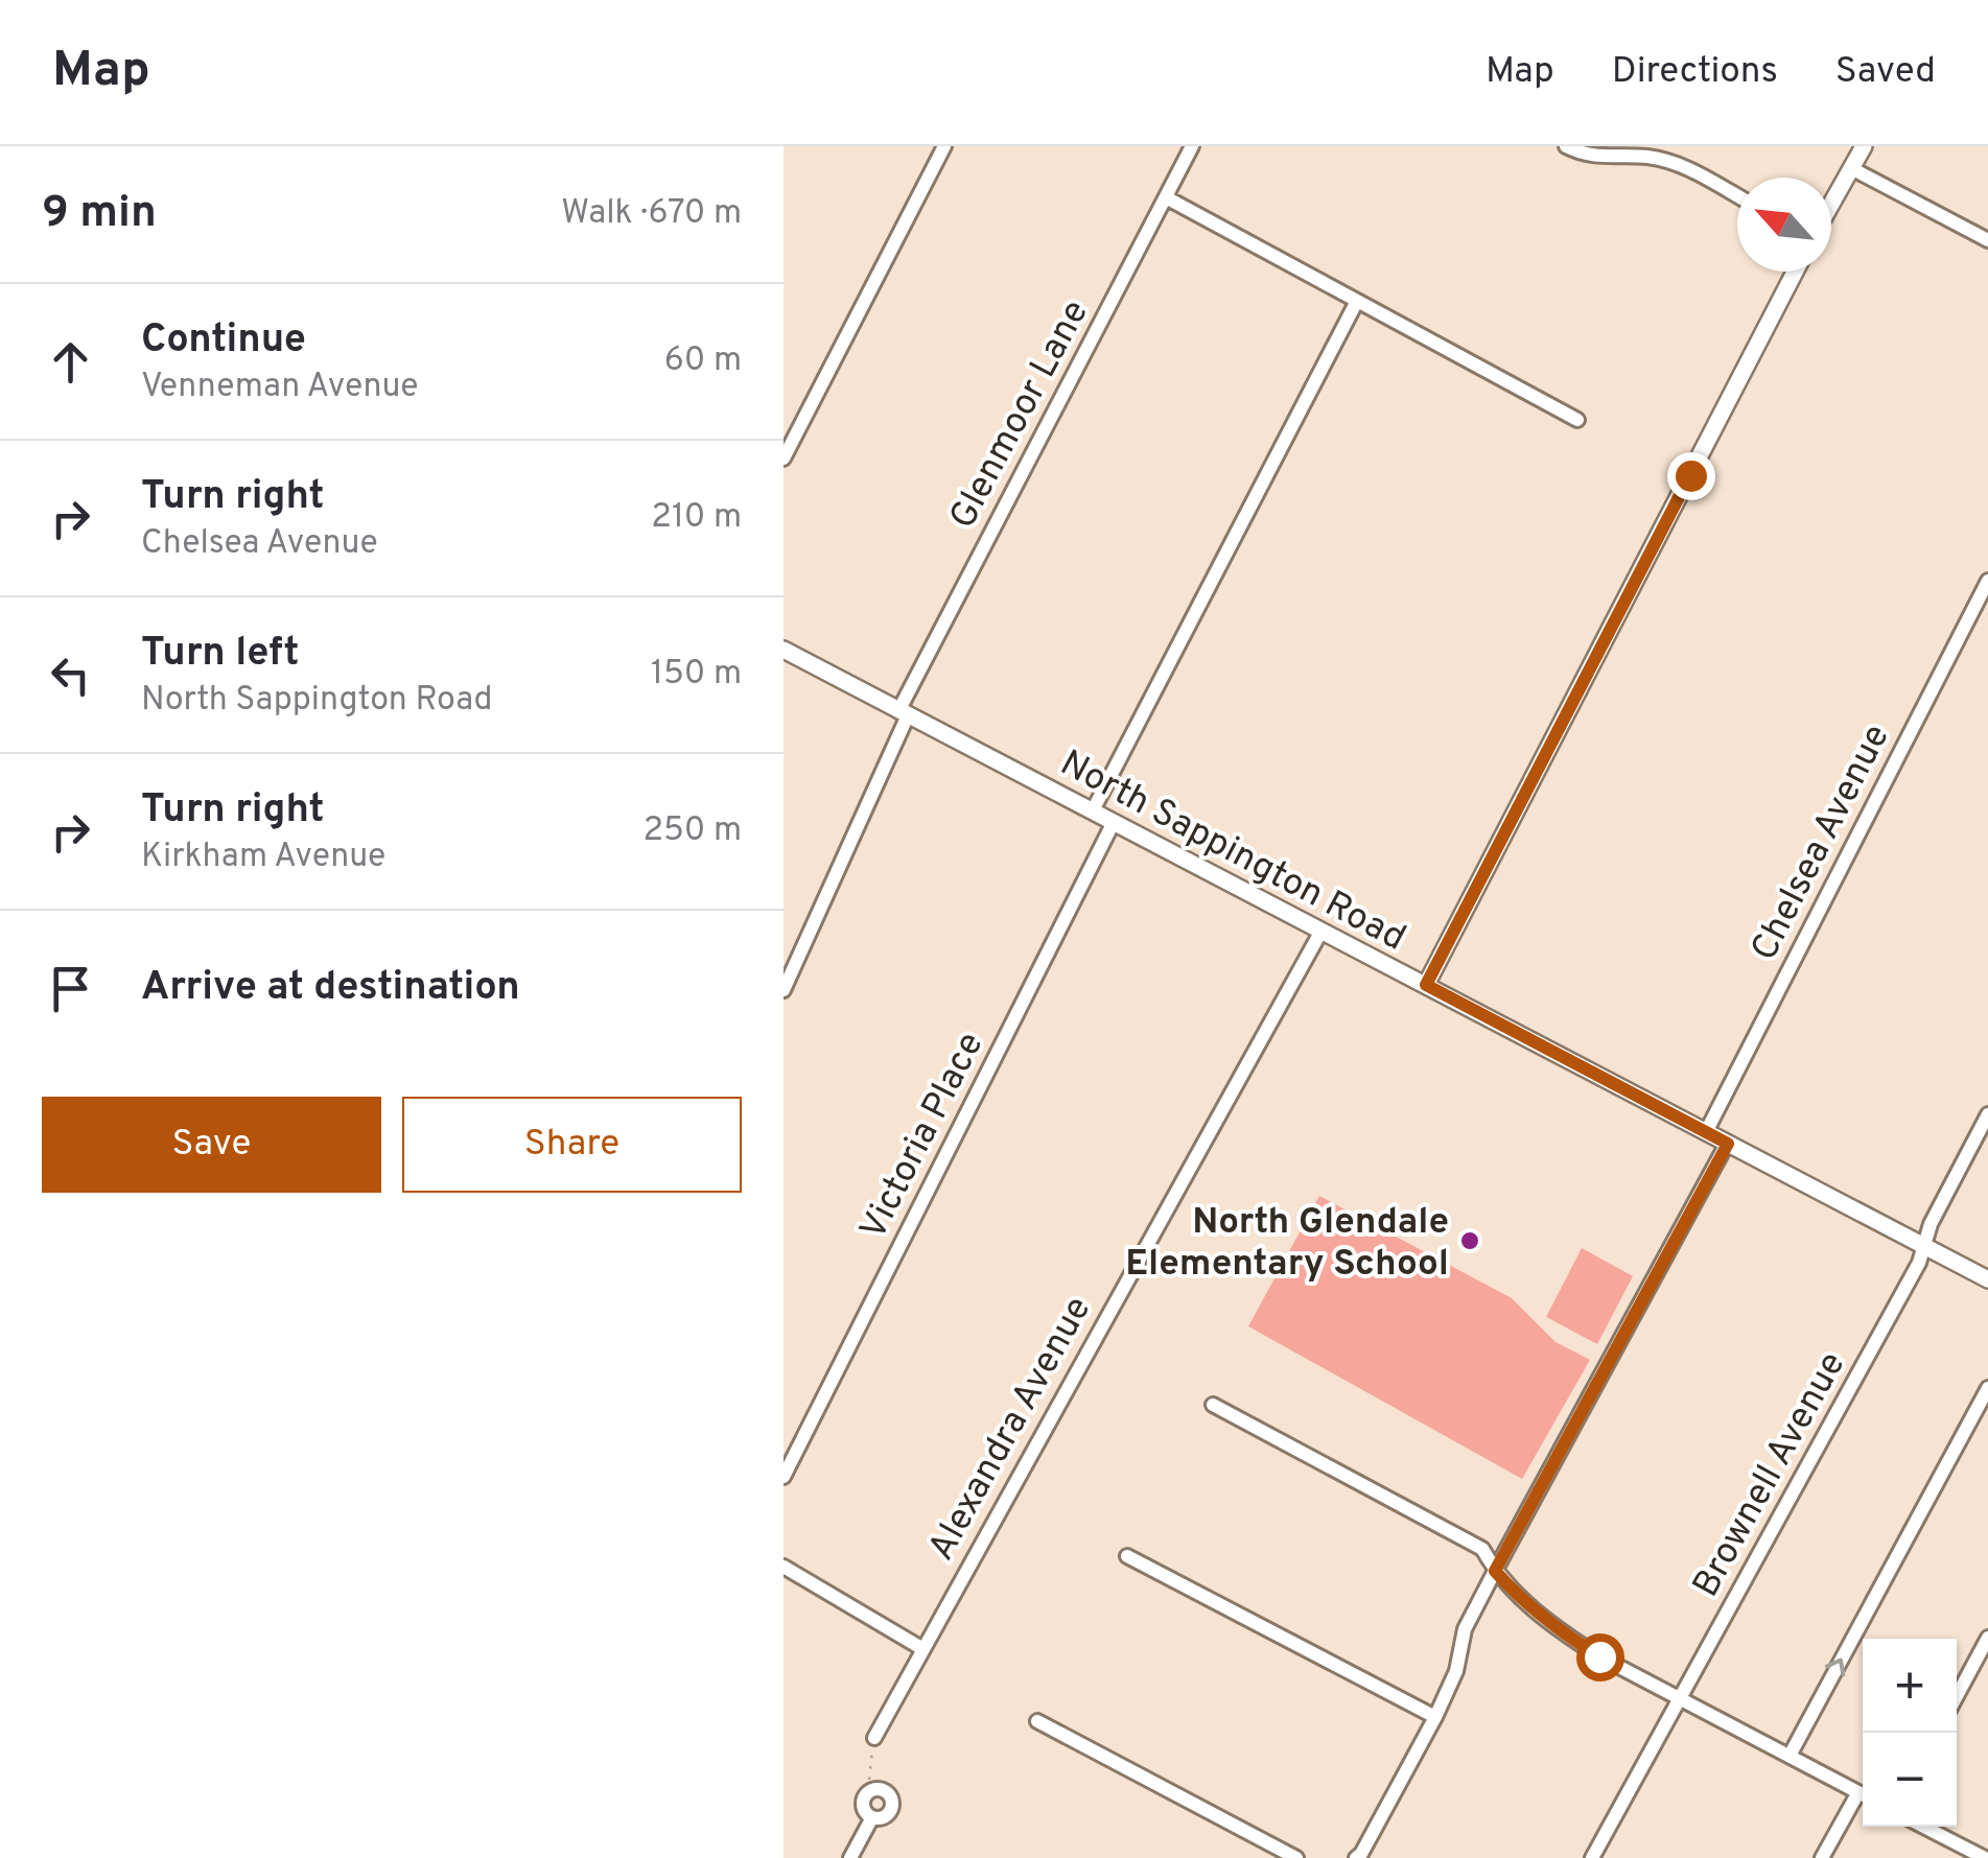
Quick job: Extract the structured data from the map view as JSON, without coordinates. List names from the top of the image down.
{
  "streets": {
    "street": [
      "Glenmoor Lane",
      "Chelsea Avenue",
      "North Sappington Road",
      "Victoria Place",
      "Alexandra Avenue",
      "Brownell Avenue"
    ]
  },
  "crossings": [
    ["Glenmoor Lane", "North Sappington Road"],
    ["Chelsea Avenue", "North Sappington Road"],
    ["North Sappington Road", "Victoria Place"],
    ["North Sappington Road", "Alexandra Avenue"],
    ["North Sappington Road", "Brownell Avenue"]
  ],
  "places": ["North Glendale Elementary School"],
  "north": "top left",
  "page": {
    "header": "Map",
    "nav": ["Map", "Directions", "Saved"],
    "heading": ["9 min", "Walk · 670 m"],
    "list": [
      ["Continue", "Venneman Avenue", "60 m"],
      ["Turn right", "Chelsea Avenue", "210 m"],
      ["Turn left", "North Sappington Road", "150 m"],
      ["Turn right", "Kirkham Avenue", "250 m"],
      "Arrive at destination"
    ],
    "buttons": ["Save", "Share"],
    "map_buttons": ["+", "−"]
  }
}
